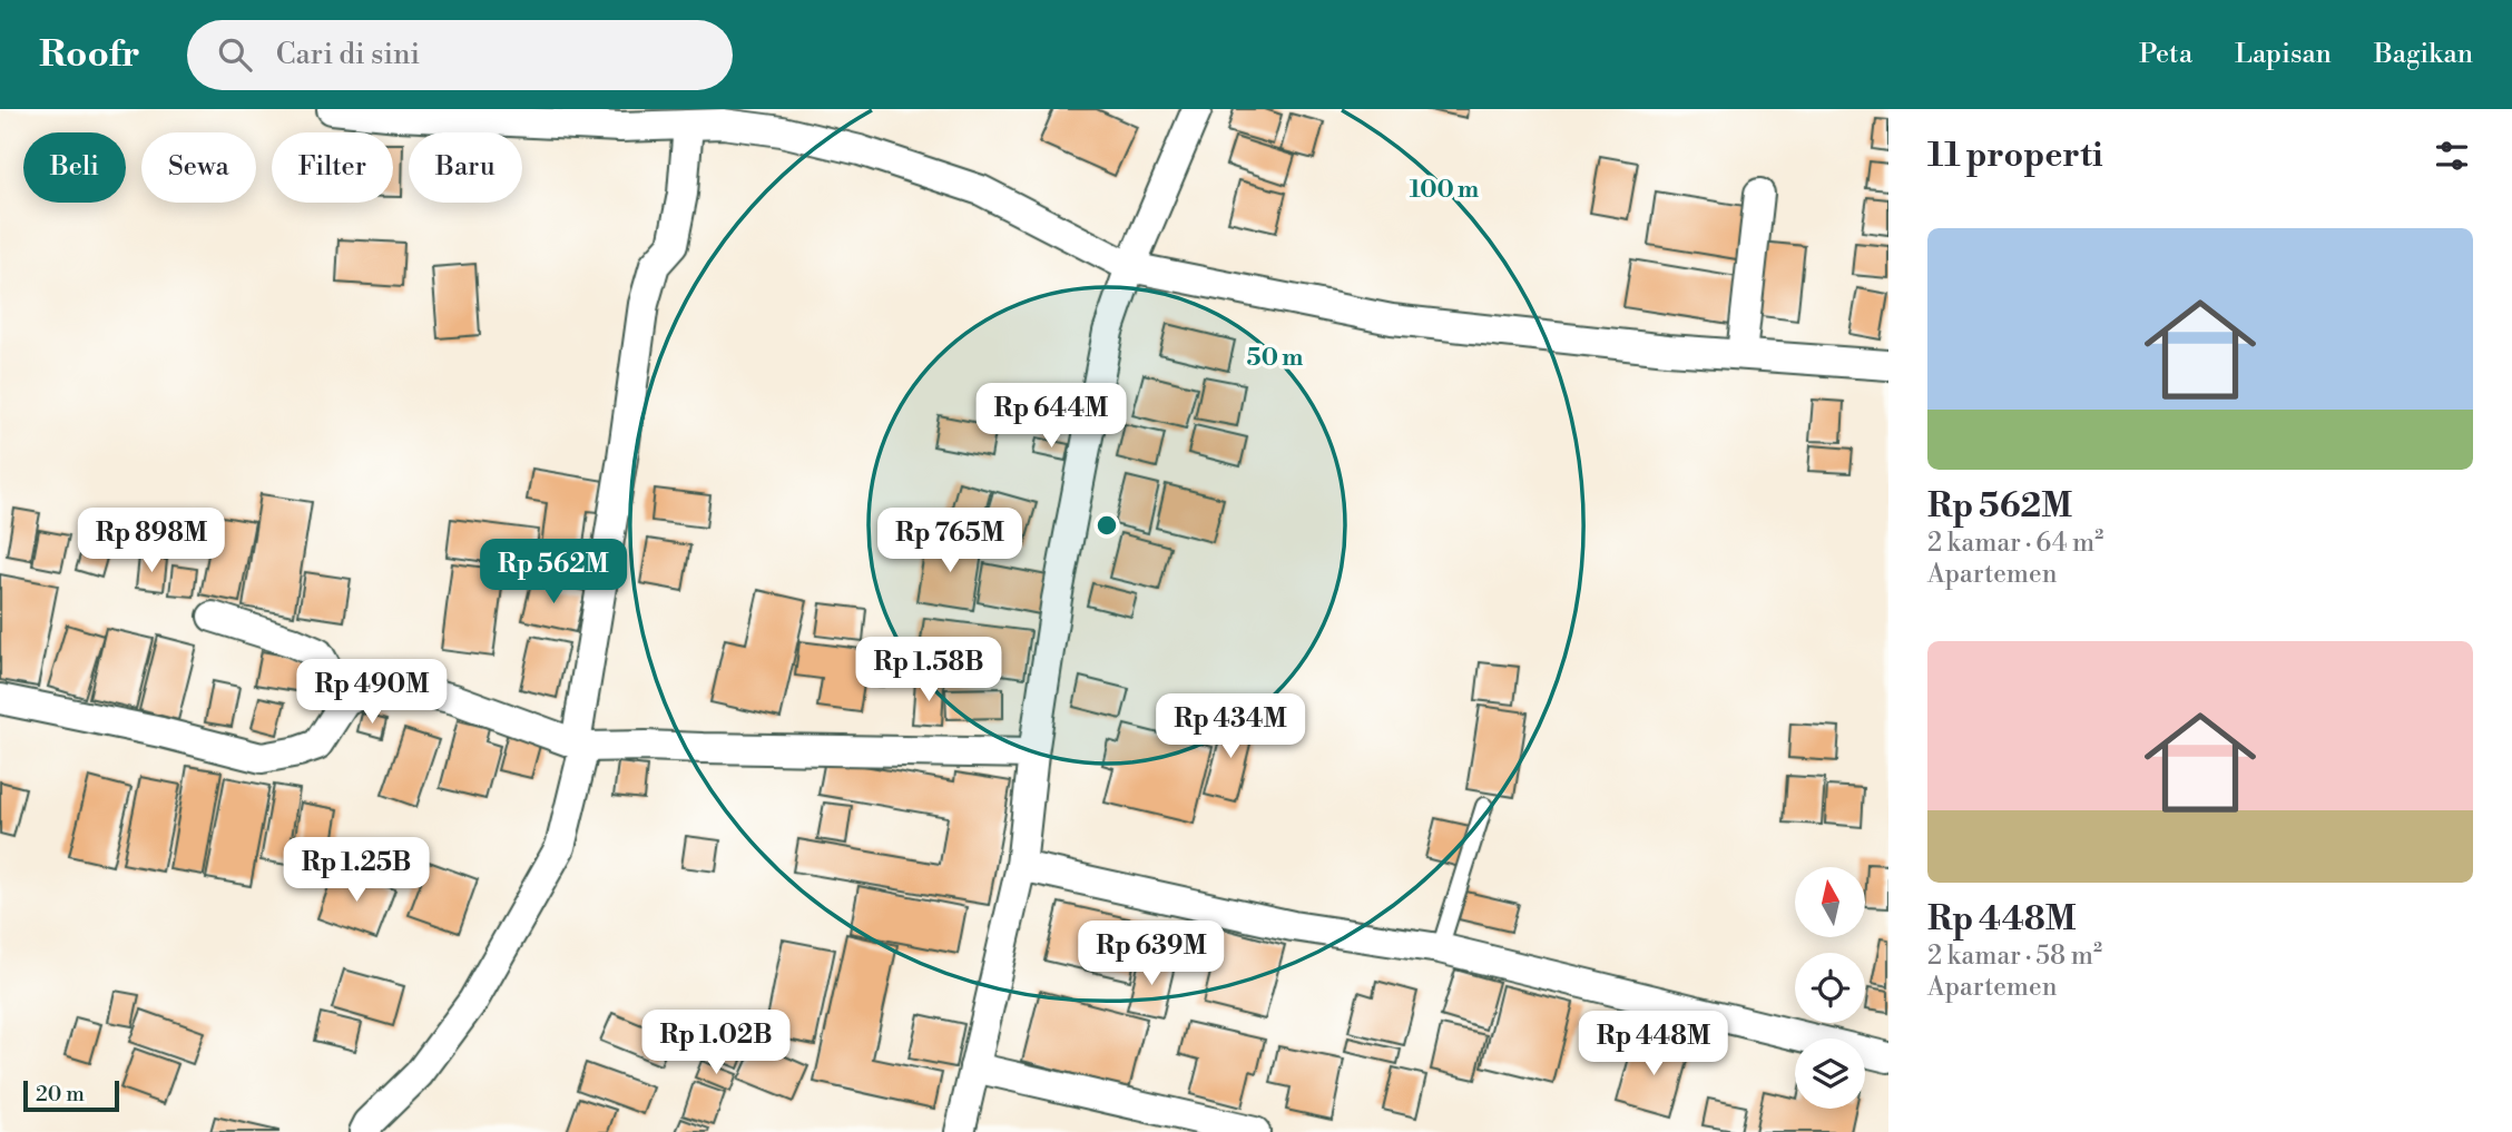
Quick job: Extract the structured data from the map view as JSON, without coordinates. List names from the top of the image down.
{
  "scale_bar": "20 m",
  "north": "top",
  "page": {
    "header": "Roofr",
    "search": "Cari di sini",
    "nav": ["Peta", "Lapisan", "Bagikan"],
    "heading": "11 properti",
    "chip": [
      "Beli",
      "Sewa",
      "Filter",
      "Baru"
    ],
    "list": [
      {
        "name": "Rp 562M",
        "note": "2 kamar · 64 m² · Apartemen"
      },
      {
        "name": "Rp 448M",
        "note": "2 kamar · 58 m² · Apartemen"
      }
    ],
    "price": [
      "Rp 644M",
      "Rp 898M",
      "Rp 765M",
      "Rp 562M",
      "Rp 1.58B",
      "Rp 490M",
      "Rp 434M",
      "Rp 1.25B",
      "Rp 639M",
      "Rp 1.02B",
      "Rp 448M"
    ],
    "scale": "20 m"
  },
  "rings": ["100 m", "50 m"]
}
